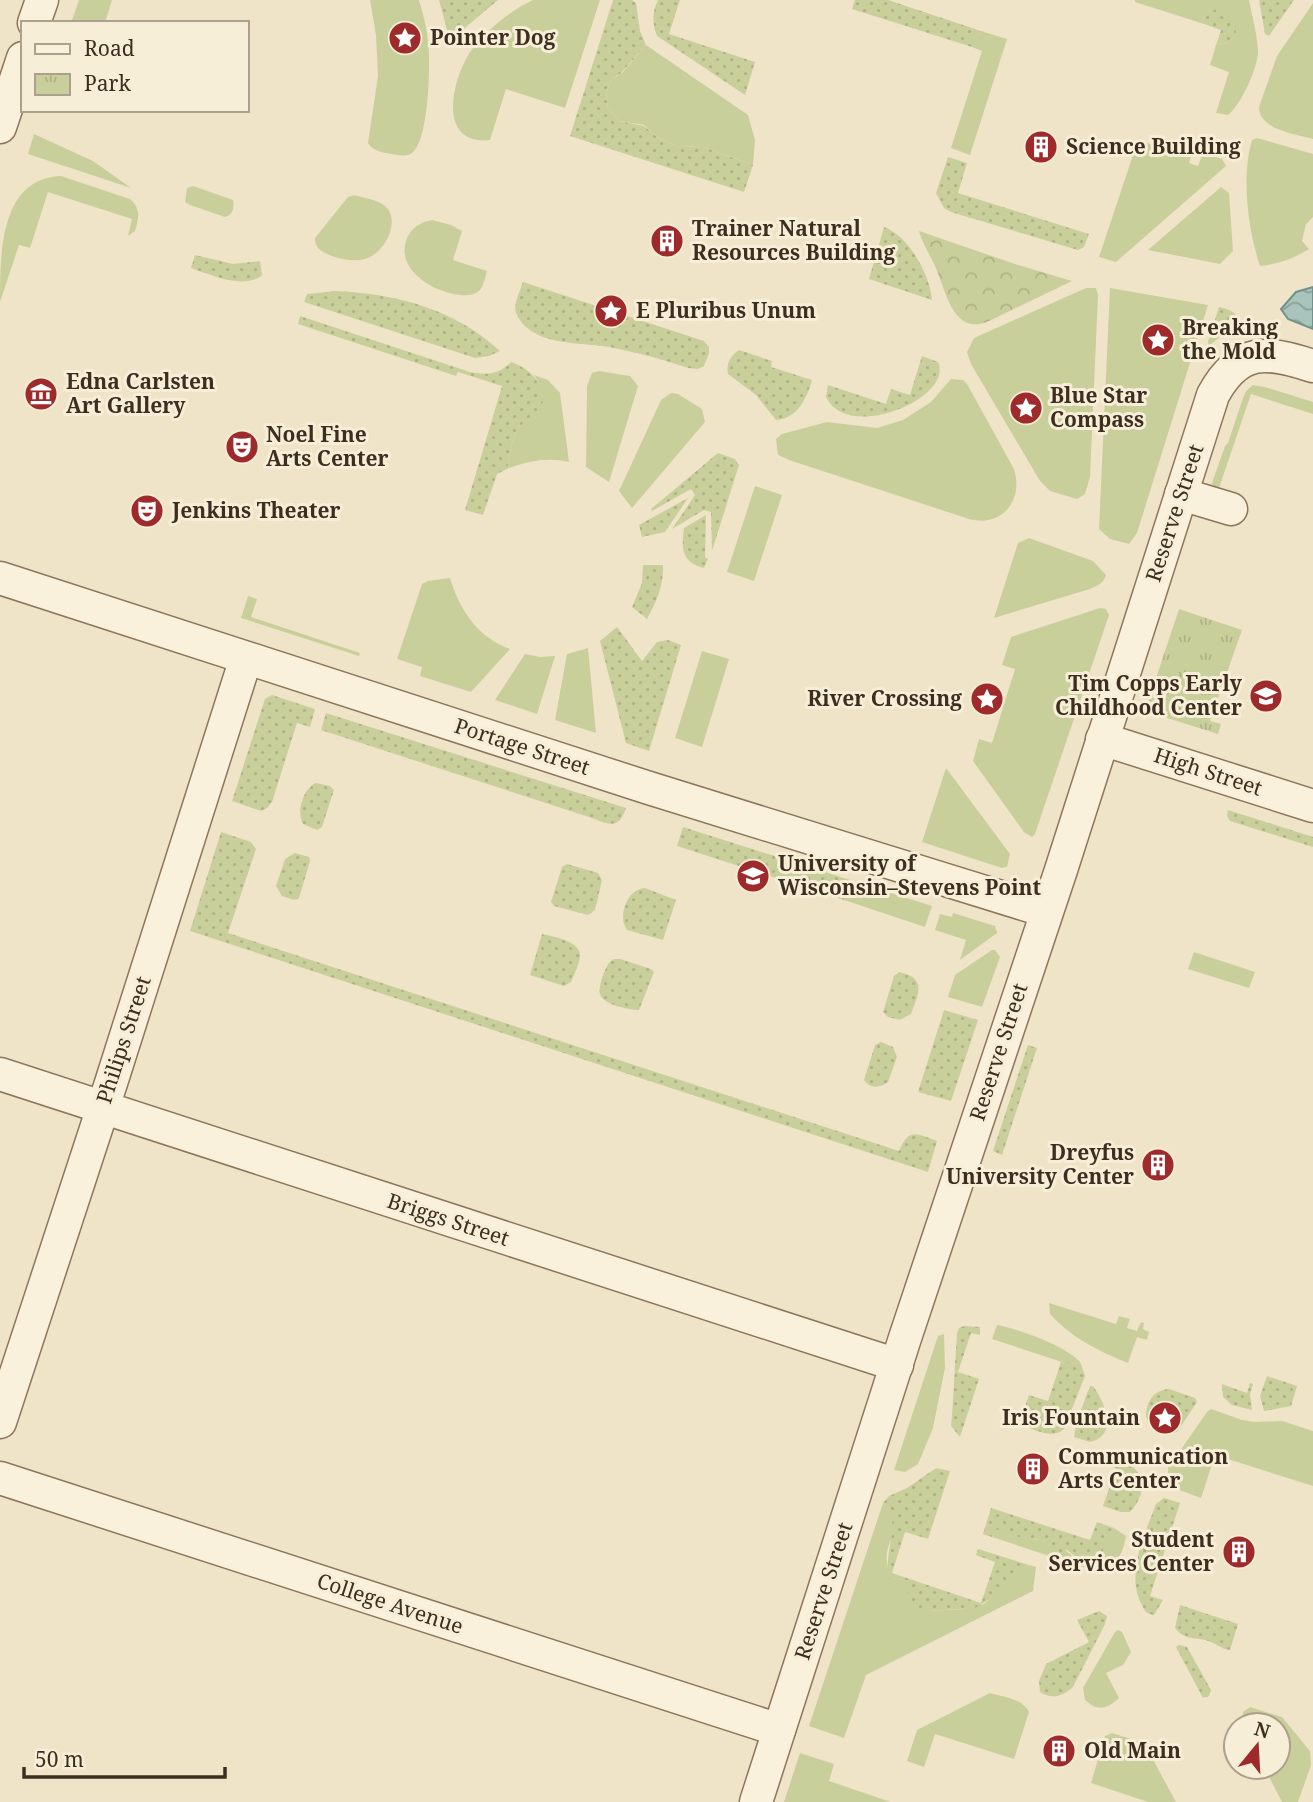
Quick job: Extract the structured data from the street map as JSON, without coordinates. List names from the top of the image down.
{
  "streets": {
    "street": [
      "Reserve Street",
      "Portage Street",
      "High Street",
      "Philips Street",
      "Briggs Street",
      "College Avenue"
    ]
  },
  "crossings": [
    ["Reserve Street", "Portage Street"],
    ["Reserve Street", "High Street"],
    ["Reserve Street", "Briggs Street"],
    ["Reserve Street", "College Avenue"],
    ["Portage Street", "Philips Street"],
    ["Philips Street", "Briggs Street"]
  ],
  "places": {
    "place": [
      "Pointer Dog",
      "E Pluribus Unum",
      "Breaking the Mold",
      "Blue Star Compass",
      "River Crossing",
      "Iris Fountain"
    ],
    "building": [
      "Science Building",
      "Trainer Natural Resources Building",
      "Dreyfus University Center",
      "Communication Arts Center",
      "Student Services Center",
      "Old Main"
    ],
    "museum": ["Edna Carlsten Art Gallery"],
    "theatre": ["Noel Fine Arts Center", "Jenkins Theater"],
    "school or university": ["Tim Copps Early Childhood Center", "University of Wisconsin–Stevens Point"]
  },
  "legend": ["Road", "Park"],
  "scale_bar": "50 m",
  "north": "top"
}
